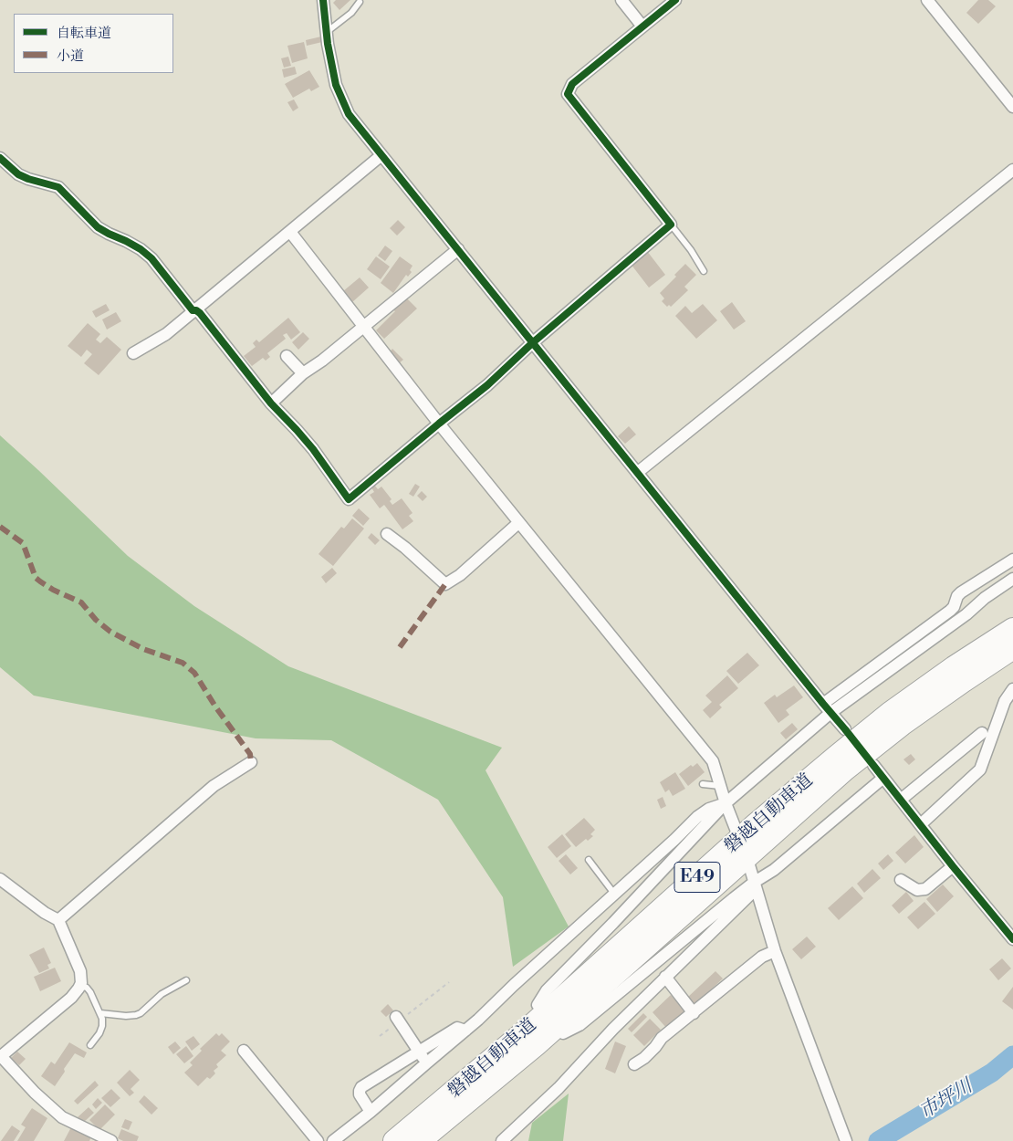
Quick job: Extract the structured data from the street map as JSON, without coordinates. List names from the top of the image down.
{
  "streets": {
    "highway": ["磐越自動車道", "E49"]
  },
  "water": ["市坪川"],
  "legend": ["自転車道", "小道"]
}
